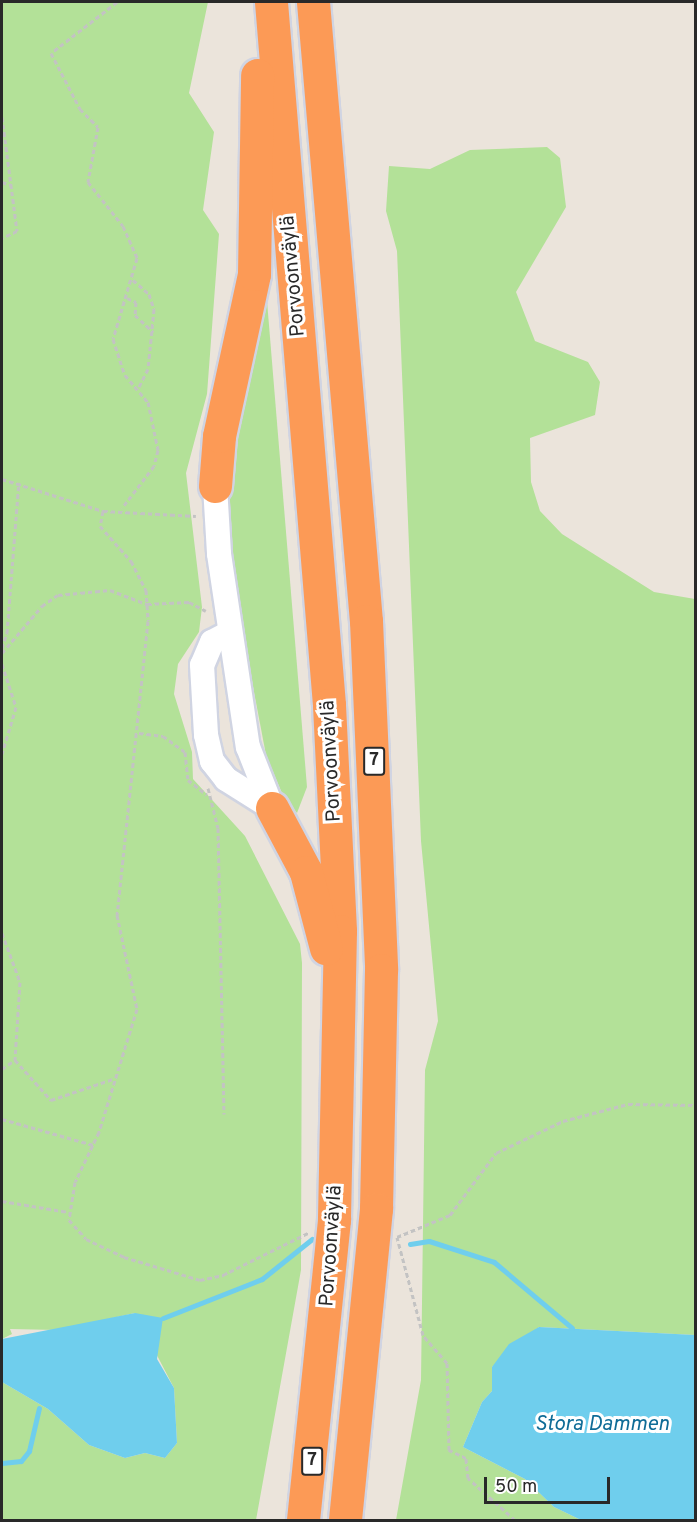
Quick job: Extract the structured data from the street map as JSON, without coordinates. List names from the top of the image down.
{
  "streets": {
    "highway": ["Porvoonväylä", "7"]
  },
  "water": ["Stora Dammen"],
  "scale_bar": "50 m"
}
